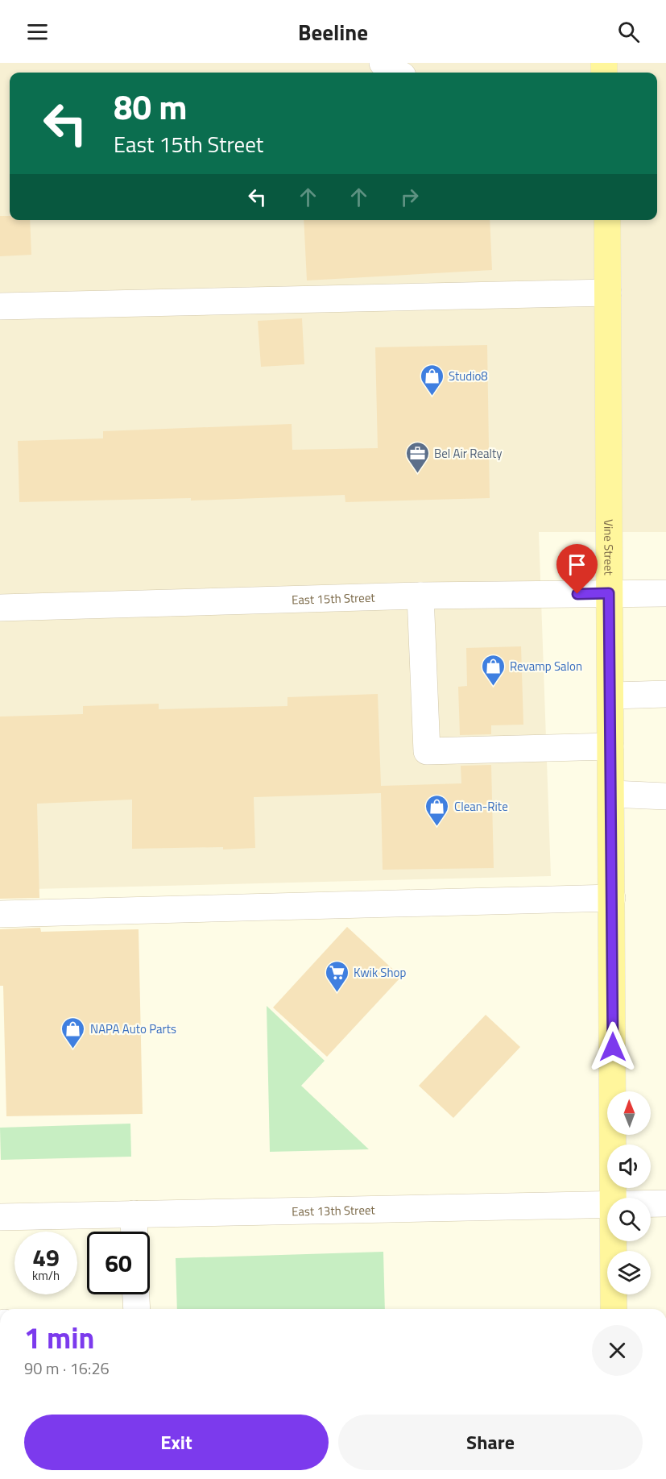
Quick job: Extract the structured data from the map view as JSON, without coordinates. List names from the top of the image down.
{
  "streets": {
    "main road": ["Vine Street"],
    "street": ["East 15th Street", "East 13th Street"]
  },
  "crossings": [
    ["Vine Street", "East 15th Street"]
  ],
  "places": {
    "shop": [
      "Studio8",
      "Revamp Salon",
      "Clean-Rite",
      "NAPA Auto Parts"
    ],
    "office": ["Bel Air Realty"],
    "supermarket": ["Kwik Shop"]
  },
  "north": "top",
  "page": {
    "header": "Beeline",
    "turn": ["80 m", "East 15th Street"],
    "speed": "49 km/h",
    "limit": "60",
    "heading": ["1 min", "90 m · 16:26"],
    "buttons": ["Exit", "Share"]
  }
}
